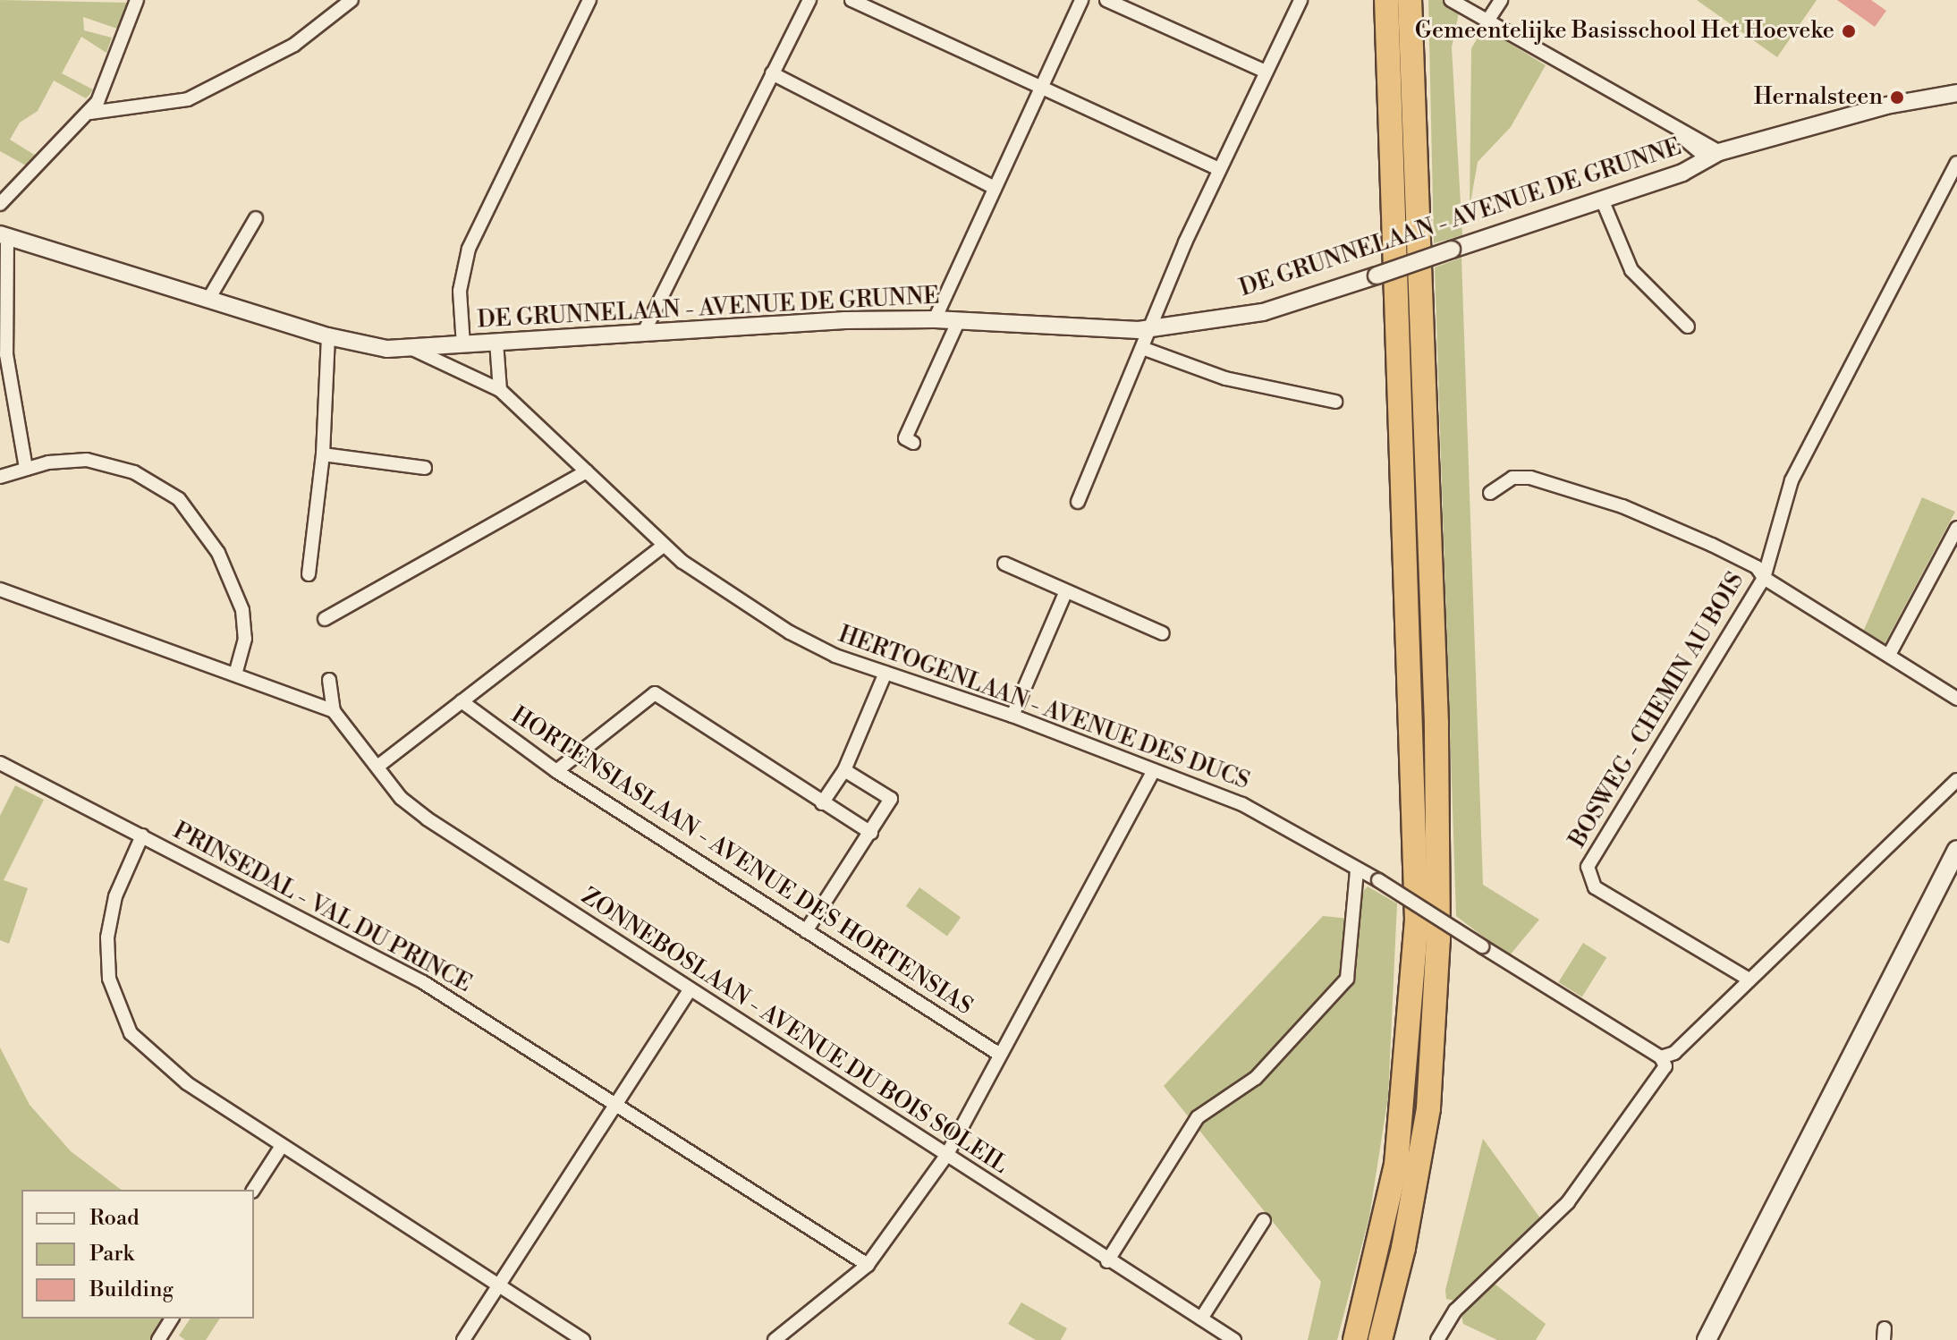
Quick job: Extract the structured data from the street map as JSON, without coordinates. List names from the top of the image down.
{
  "streets": {
    "street": [
      "DE GRUNNELAAN - AVENUE DE GRUNNE",
      "HERTOGENLAAN - AVENUE DES DUCS",
      "BOSWEG - CHEMIN AU BOIS",
      "HORTENSIASLAAN - AVENUE DES HORTENSIAS",
      "PRINSEDAL - VAL DU PRINCE",
      "ZONNEBOSLAAN - AVENUE DU BOIS SOLEIL"
    ]
  },
  "crossings": [
    ["DE GRUNNELAAN - AVENUE DE GRUNNE", "HERTOGENLAAN - AVENUE DES DUCS"]
  ],
  "places": ["Gemeentelijke Basisschool Het Hoeveke", "Hernalsteen"],
  "legend": ["Road", "Park", "Building"]
}
